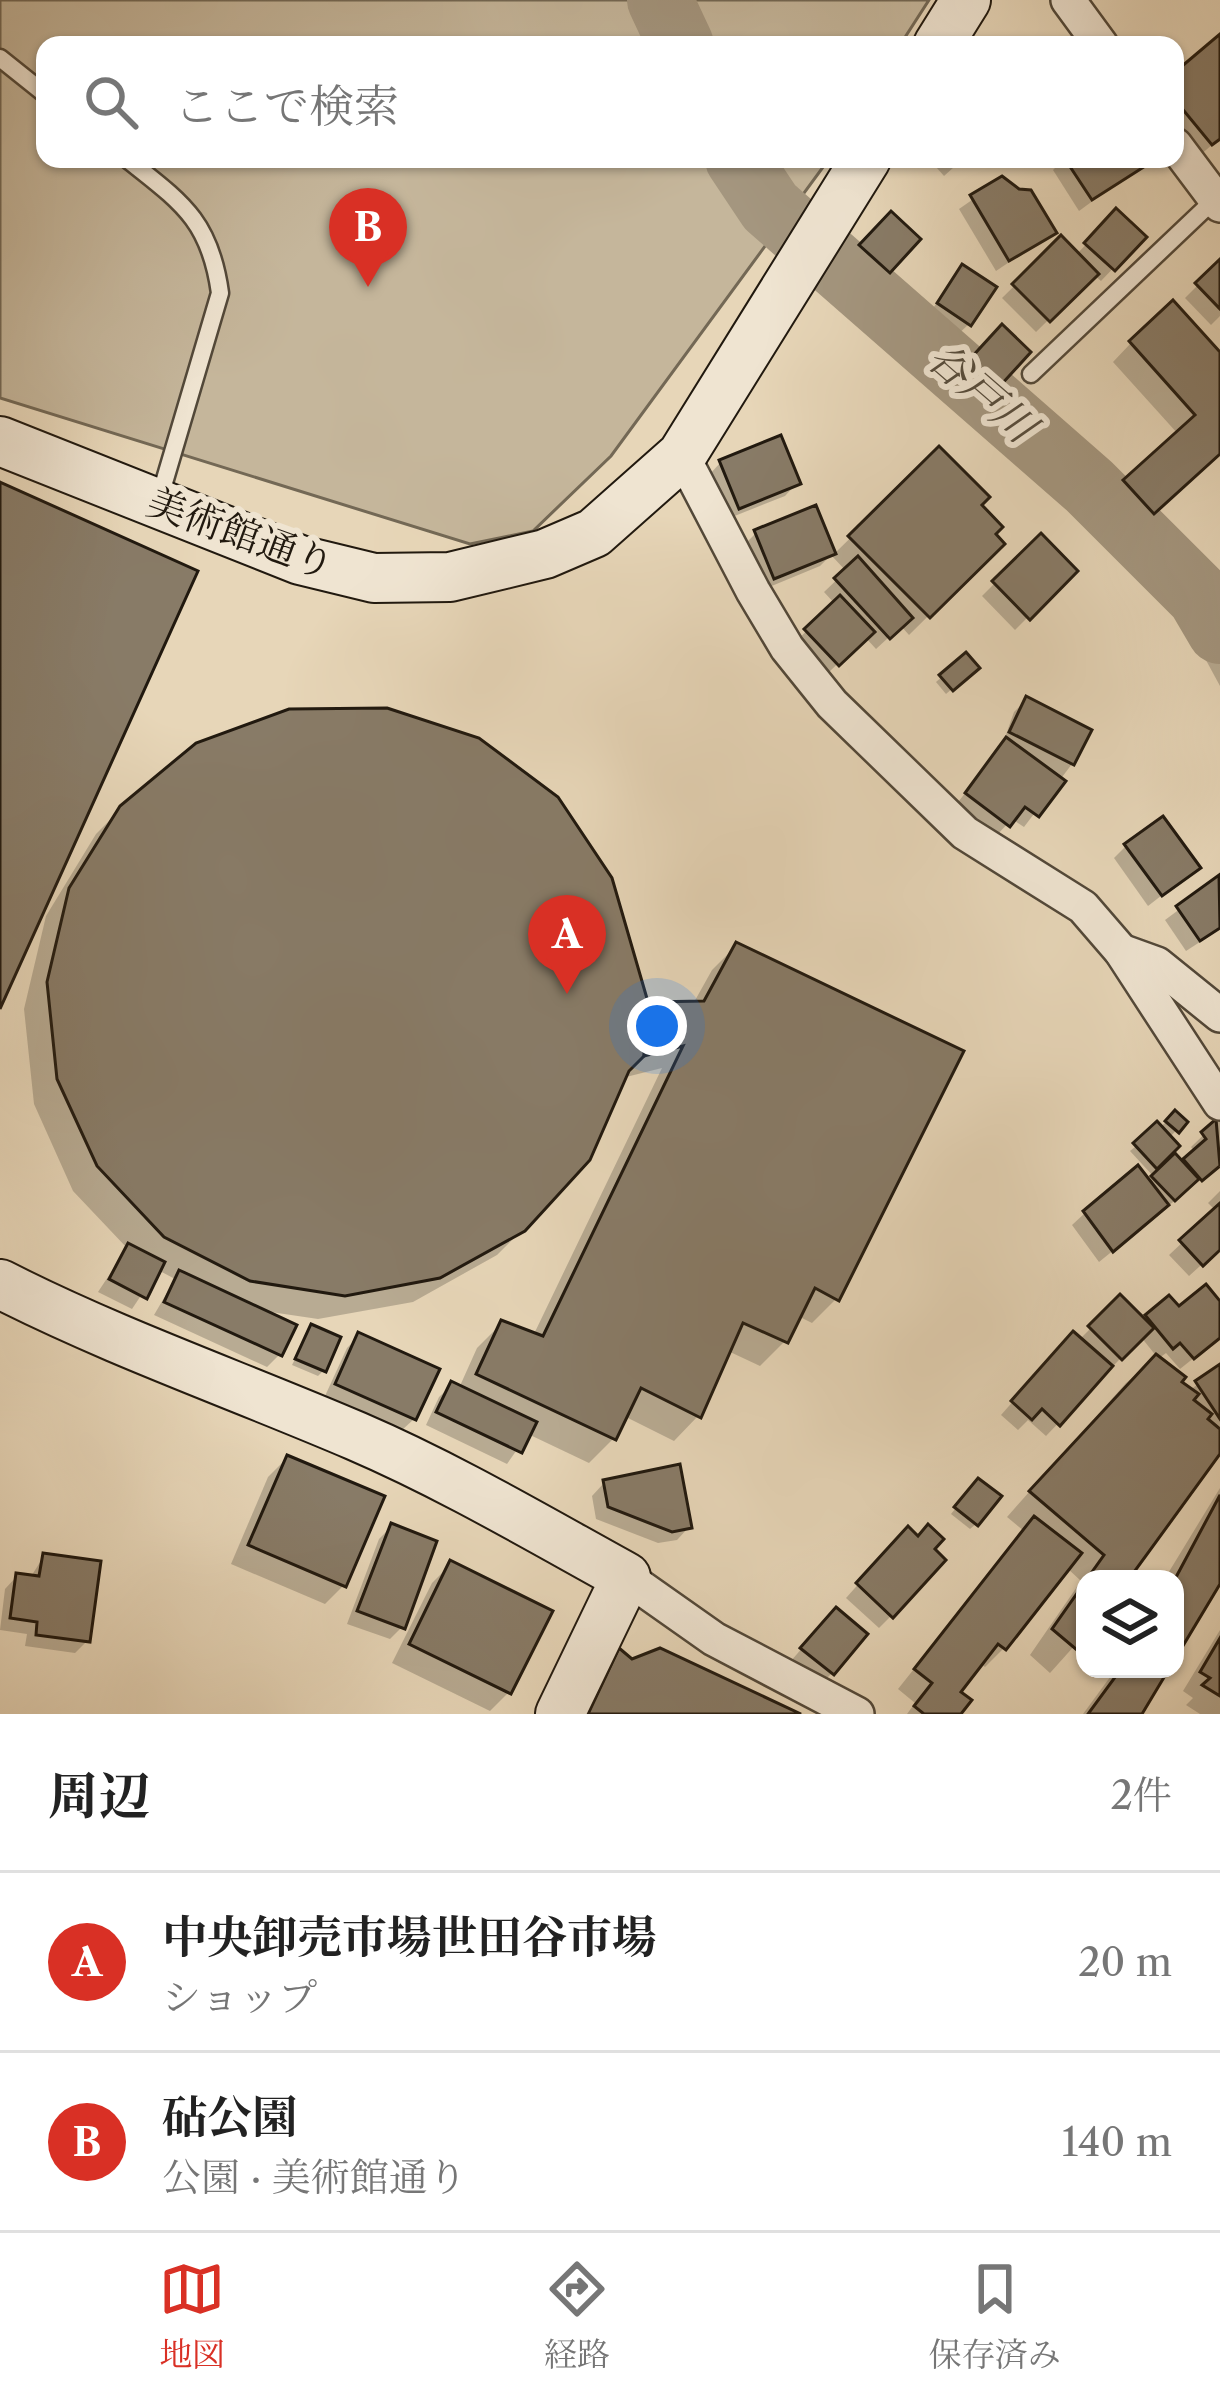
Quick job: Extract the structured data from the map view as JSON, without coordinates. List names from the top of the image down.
{
  "streets": {
    "street": ["美術館通り"]
  },
  "water": ["谷戸川"],
  "page": {
    "search": "ここで検索",
    "pins": ["B", "A"],
    "heading": ["周辺", "2件"],
    "list": [
      {
        "mark": "A",
        "name": "中央卸売市場世田谷市場",
        "note": "ショップ",
        "value": "20 m"
      },
      {
        "mark": "B",
        "name": "砧公園",
        "note": "公園 · 美術館通り",
        "value": "140 m"
      }
    ],
    "nav": ["地図", "経路", "保存済み"]
  }
}
